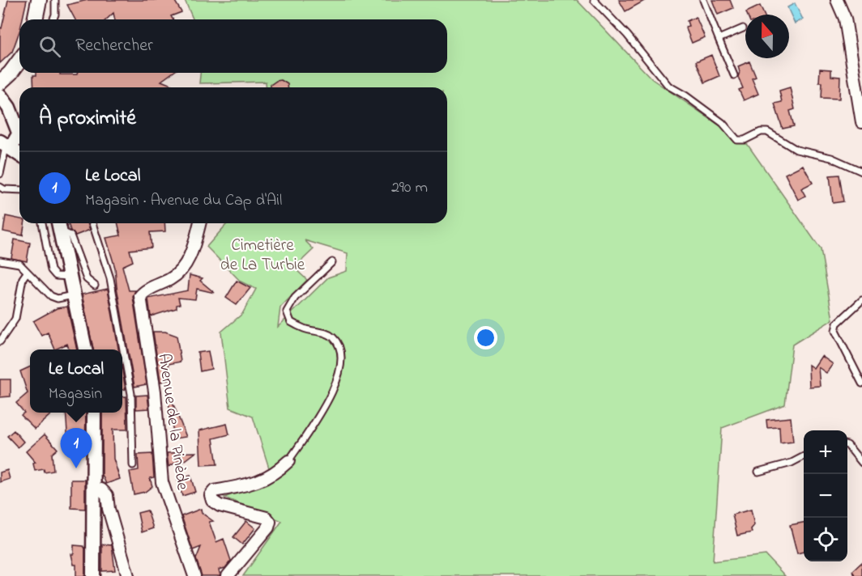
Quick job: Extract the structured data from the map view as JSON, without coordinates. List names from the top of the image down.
{
  "streets": {
    "street": ["Avenue de la Pinède"]
  },
  "parks": ["Cimetière de La Turbie"],
  "north": "top",
  "page": {
    "search": "Rechercher",
    "heading": "À proximité",
    "list": [
      {
        "mark": "1",
        "name": "Le Local",
        "note": "Magasin · Avenue du Cap d'Ail",
        "value": "290 m"
      }
    ],
    "popup": ["Le Local", "Magasin"],
    "pins": "1",
    "map_buttons": ["+", "−"]
  }
}
